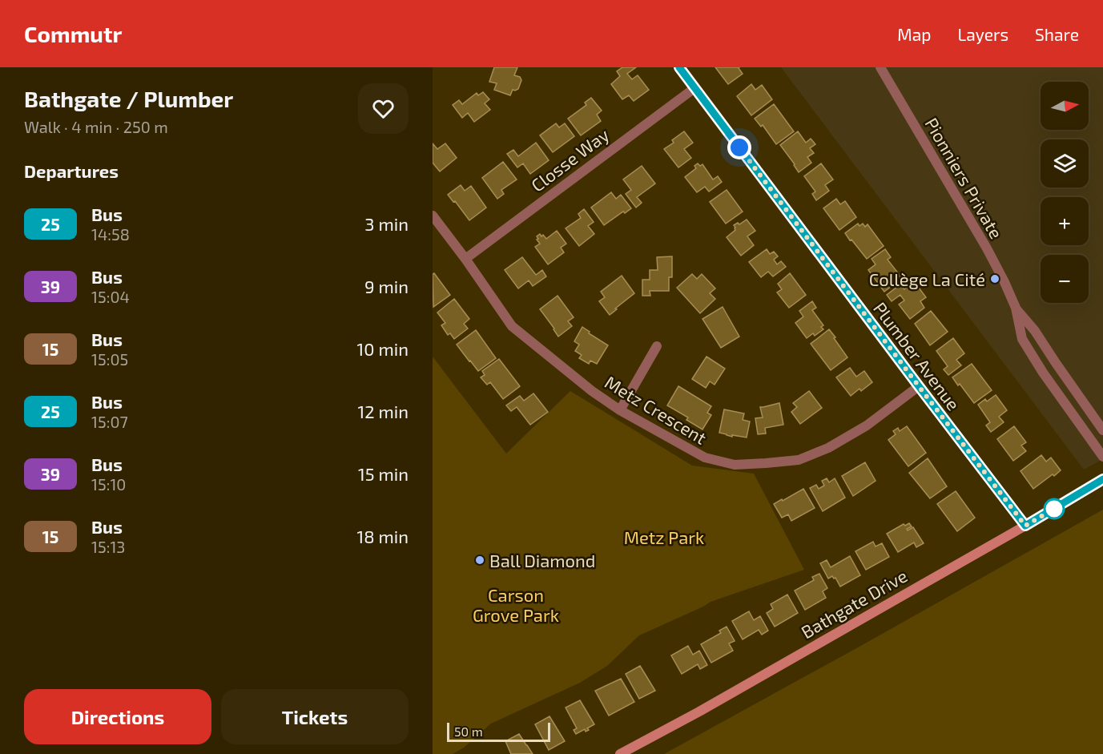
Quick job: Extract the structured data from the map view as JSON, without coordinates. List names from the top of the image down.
{
  "streets": {
    "street": [
      "Closse Way",
      "Pionniers Private",
      "Plumber Avenue",
      "Metz Crescent",
      "Bathgate Drive"
    ]
  },
  "crossings": [
    ["Closse Way", "Plumber Avenue"],
    ["Closse Way", "Metz Crescent"],
    ["Plumber Avenue", "Metz Crescent"],
    ["Plumber Avenue", "Bathgate Drive"]
  ],
  "parks": ["Metz Park", "Carson Grove Park"],
  "places": ["Collège La Cité", "Ball Diamond"],
  "lines": ["bus line 25"],
  "scale_bar": "50 m",
  "north": "right",
  "page": {
    "header": "Commutr",
    "nav": ["Map", "Layers", "Share"],
    "heading": [
      ["Bathgate / Plumber", "Walk · 4 min · 250 m"],
      "Departures"
    ],
    "map_buttons": ["+", "−"],
    "list": [
      {
        "mark": "25",
        "name": "Bus",
        "note": "14:58",
        "value": "3 min"
      },
      {
        "mark": "39",
        "name": "Bus",
        "note": "15:04",
        "value": "9 min"
      },
      {
        "mark": "15",
        "name": "Bus",
        "note": "15:05",
        "value": "10 min"
      },
      {
        "mark": "25",
        "name": "Bus",
        "note": "15:07",
        "value": "12 min"
      },
      {
        "mark": "39",
        "name": "Bus",
        "note": "15:10",
        "value": "15 min"
      },
      {
        "mark": "15",
        "name": "Bus",
        "note": "15:13",
        "value": "18 min"
      }
    ],
    "buttons": ["Directions", "Tickets"],
    "scale": "50 m"
  }
}
